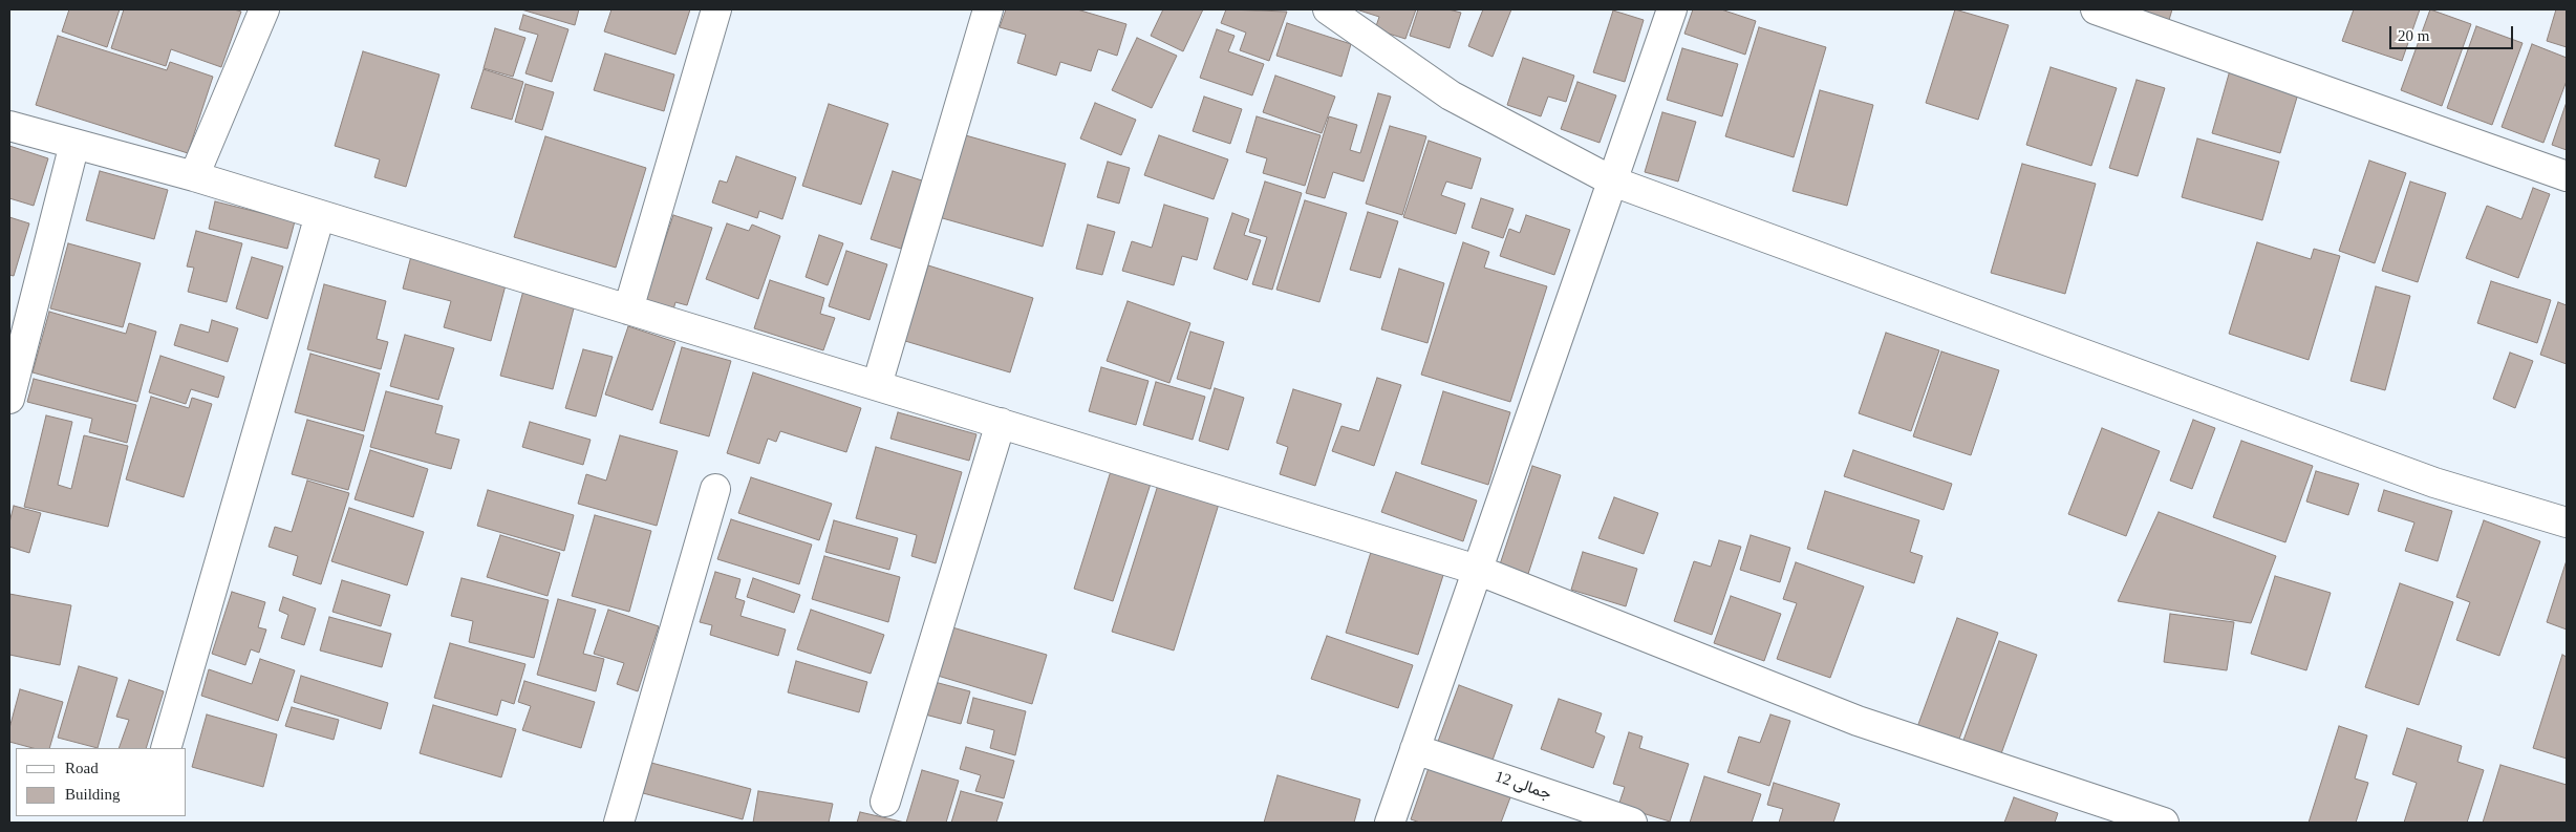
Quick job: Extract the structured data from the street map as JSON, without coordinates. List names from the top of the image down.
{
  "streets": {
    "street": ["جمالی 12"]
  },
  "legend": ["Road", "Building"],
  "scale_bar": "20 m"
}
